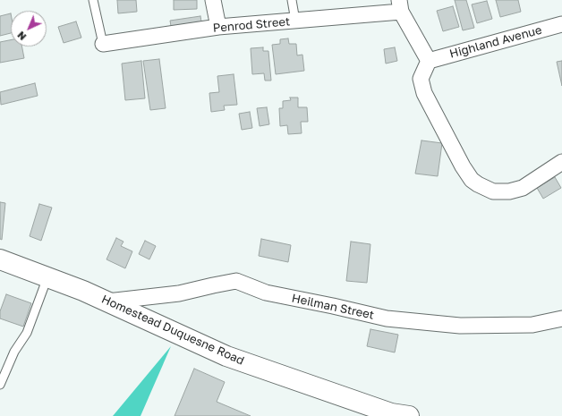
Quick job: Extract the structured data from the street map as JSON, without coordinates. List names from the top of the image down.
{
  "streets": {
    "street": [
      "Penrod Street",
      "Highland Avenue",
      "Heilman Street",
      "Homestead Duquesne Road"
    ]
  },
  "crossings": [
    ["Heilman Street", "Homestead Duquesne Road"]
  ],
  "north": "bottom left"
}
